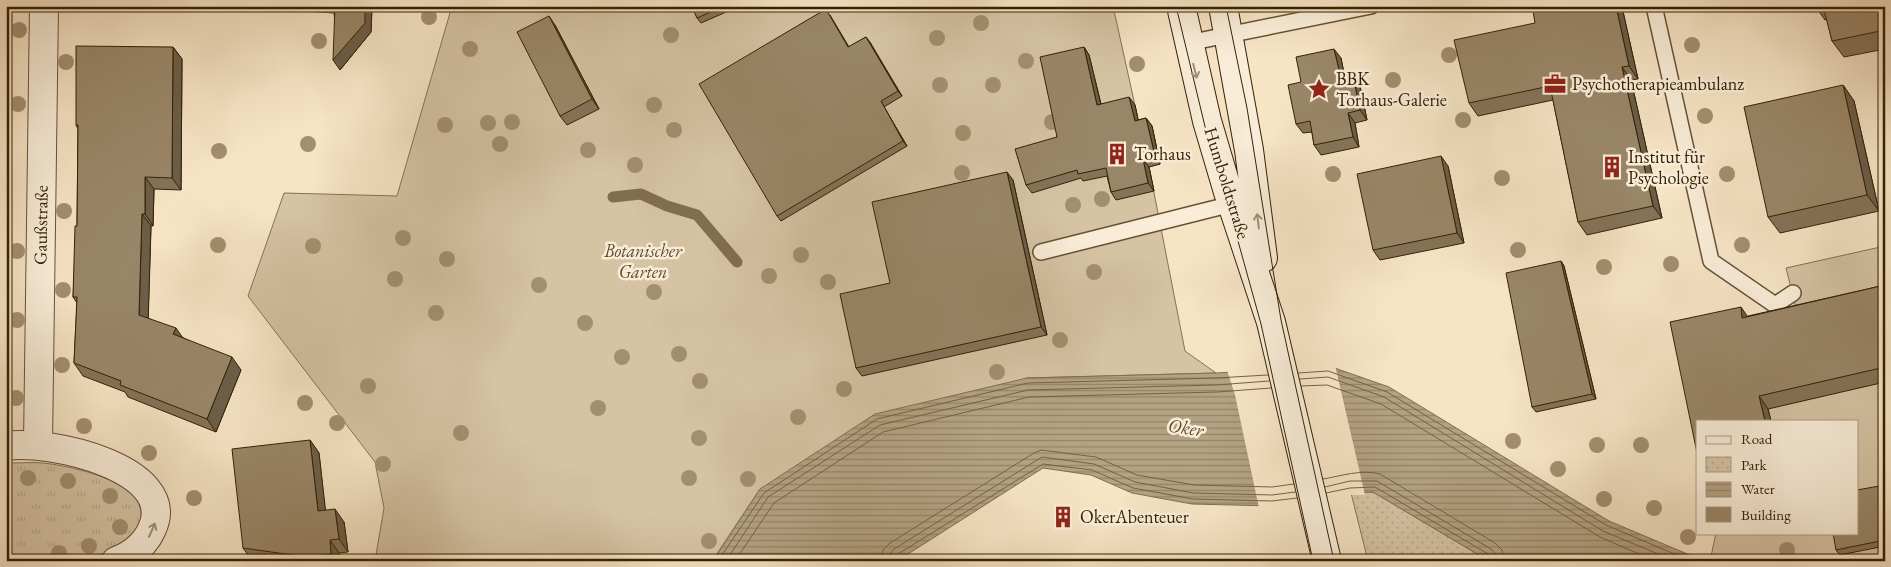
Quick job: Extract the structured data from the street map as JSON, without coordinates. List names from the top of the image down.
{
  "streets": {
    "main road": ["Humboldtstraße", "Gaußstraße"]
  },
  "water": ["Oker"],
  "parks": ["Botanischer Garten"],
  "places": {
    "office": ["Psychotherapieambulanz"],
    "place": ["BBK Torhaus-Galerie"],
    "building": ["Torhaus", "Institut für Psychologie", "OkerAbenteuer"]
  },
  "legend": [
    "Road",
    "Park",
    "Water",
    "Building"
  ]
}
